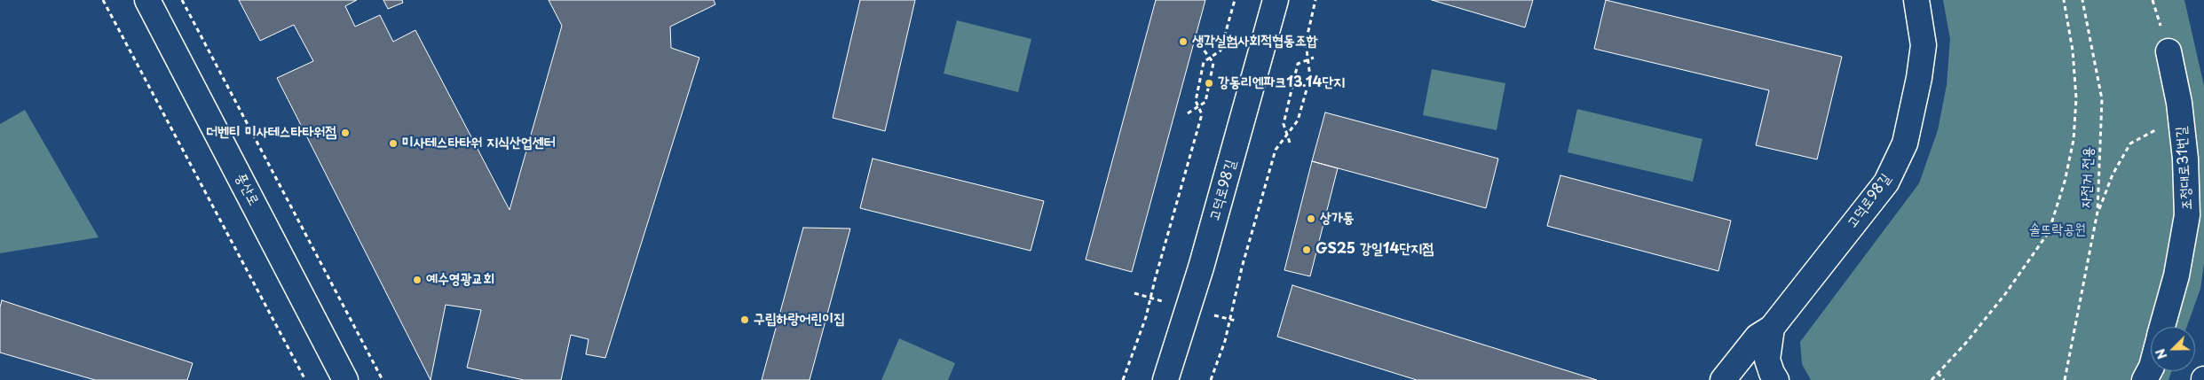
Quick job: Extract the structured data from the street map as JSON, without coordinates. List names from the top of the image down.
{
  "streets": {
    "street": ["조정대로31번길", "풍산로", "고덕로98길"],
    "path": ["자전거 전용"]
  },
  "parks": ["솔뜨락공원"],
  "places": [
    "생각실험사회적협동조합",
    "강동리엔파크13.14단지",
    "더벤티 미사테스타타워점",
    "미사테스타타워 지식산업센터",
    "상가동",
    "GS25 강일14단지점",
    "예수영광교회",
    "구립하랑어린이집"
  ],
  "north": "bottom left"
}
